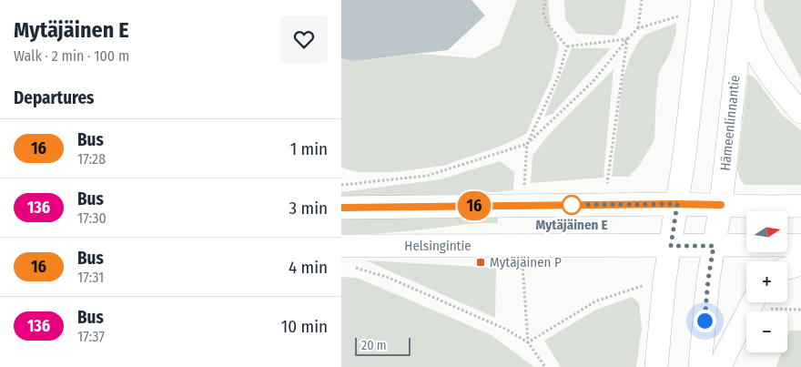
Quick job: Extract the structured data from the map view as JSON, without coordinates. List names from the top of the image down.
{
  "streets": {
    "main road": ["Hämeenlinnantie", "Helsingintie"]
  },
  "crossings": [
    ["Hämeenlinnantie", "Helsingintie"]
  ],
  "places": {
    "other": ["Mytäjäinen E"],
    "transit": ["Mytäjäinen P"]
  },
  "lines": ["bus line 16"],
  "scale_bar": "20 m",
  "north": "right",
  "page": {
    "heading": [
      ["Mytäjäinen E", "Walk · 2 min · 100 m"],
      "Departures"
    ],
    "on_map": "16",
    "list": [
      {
        "mark": "16",
        "name": "Bus",
        "note": "17:28",
        "value": "1 min"
      },
      {
        "mark": "136",
        "name": "Bus",
        "note": "17:30",
        "value": "3 min"
      },
      {
        "mark": "16",
        "name": "Bus",
        "note": "17:31",
        "value": "4 min"
      },
      {
        "mark": "136",
        "name": "Bus",
        "note": "17:37",
        "value": "10 min"
      }
    ],
    "map_buttons": ["+", "−"],
    "scale": "20 m"
  }
}
